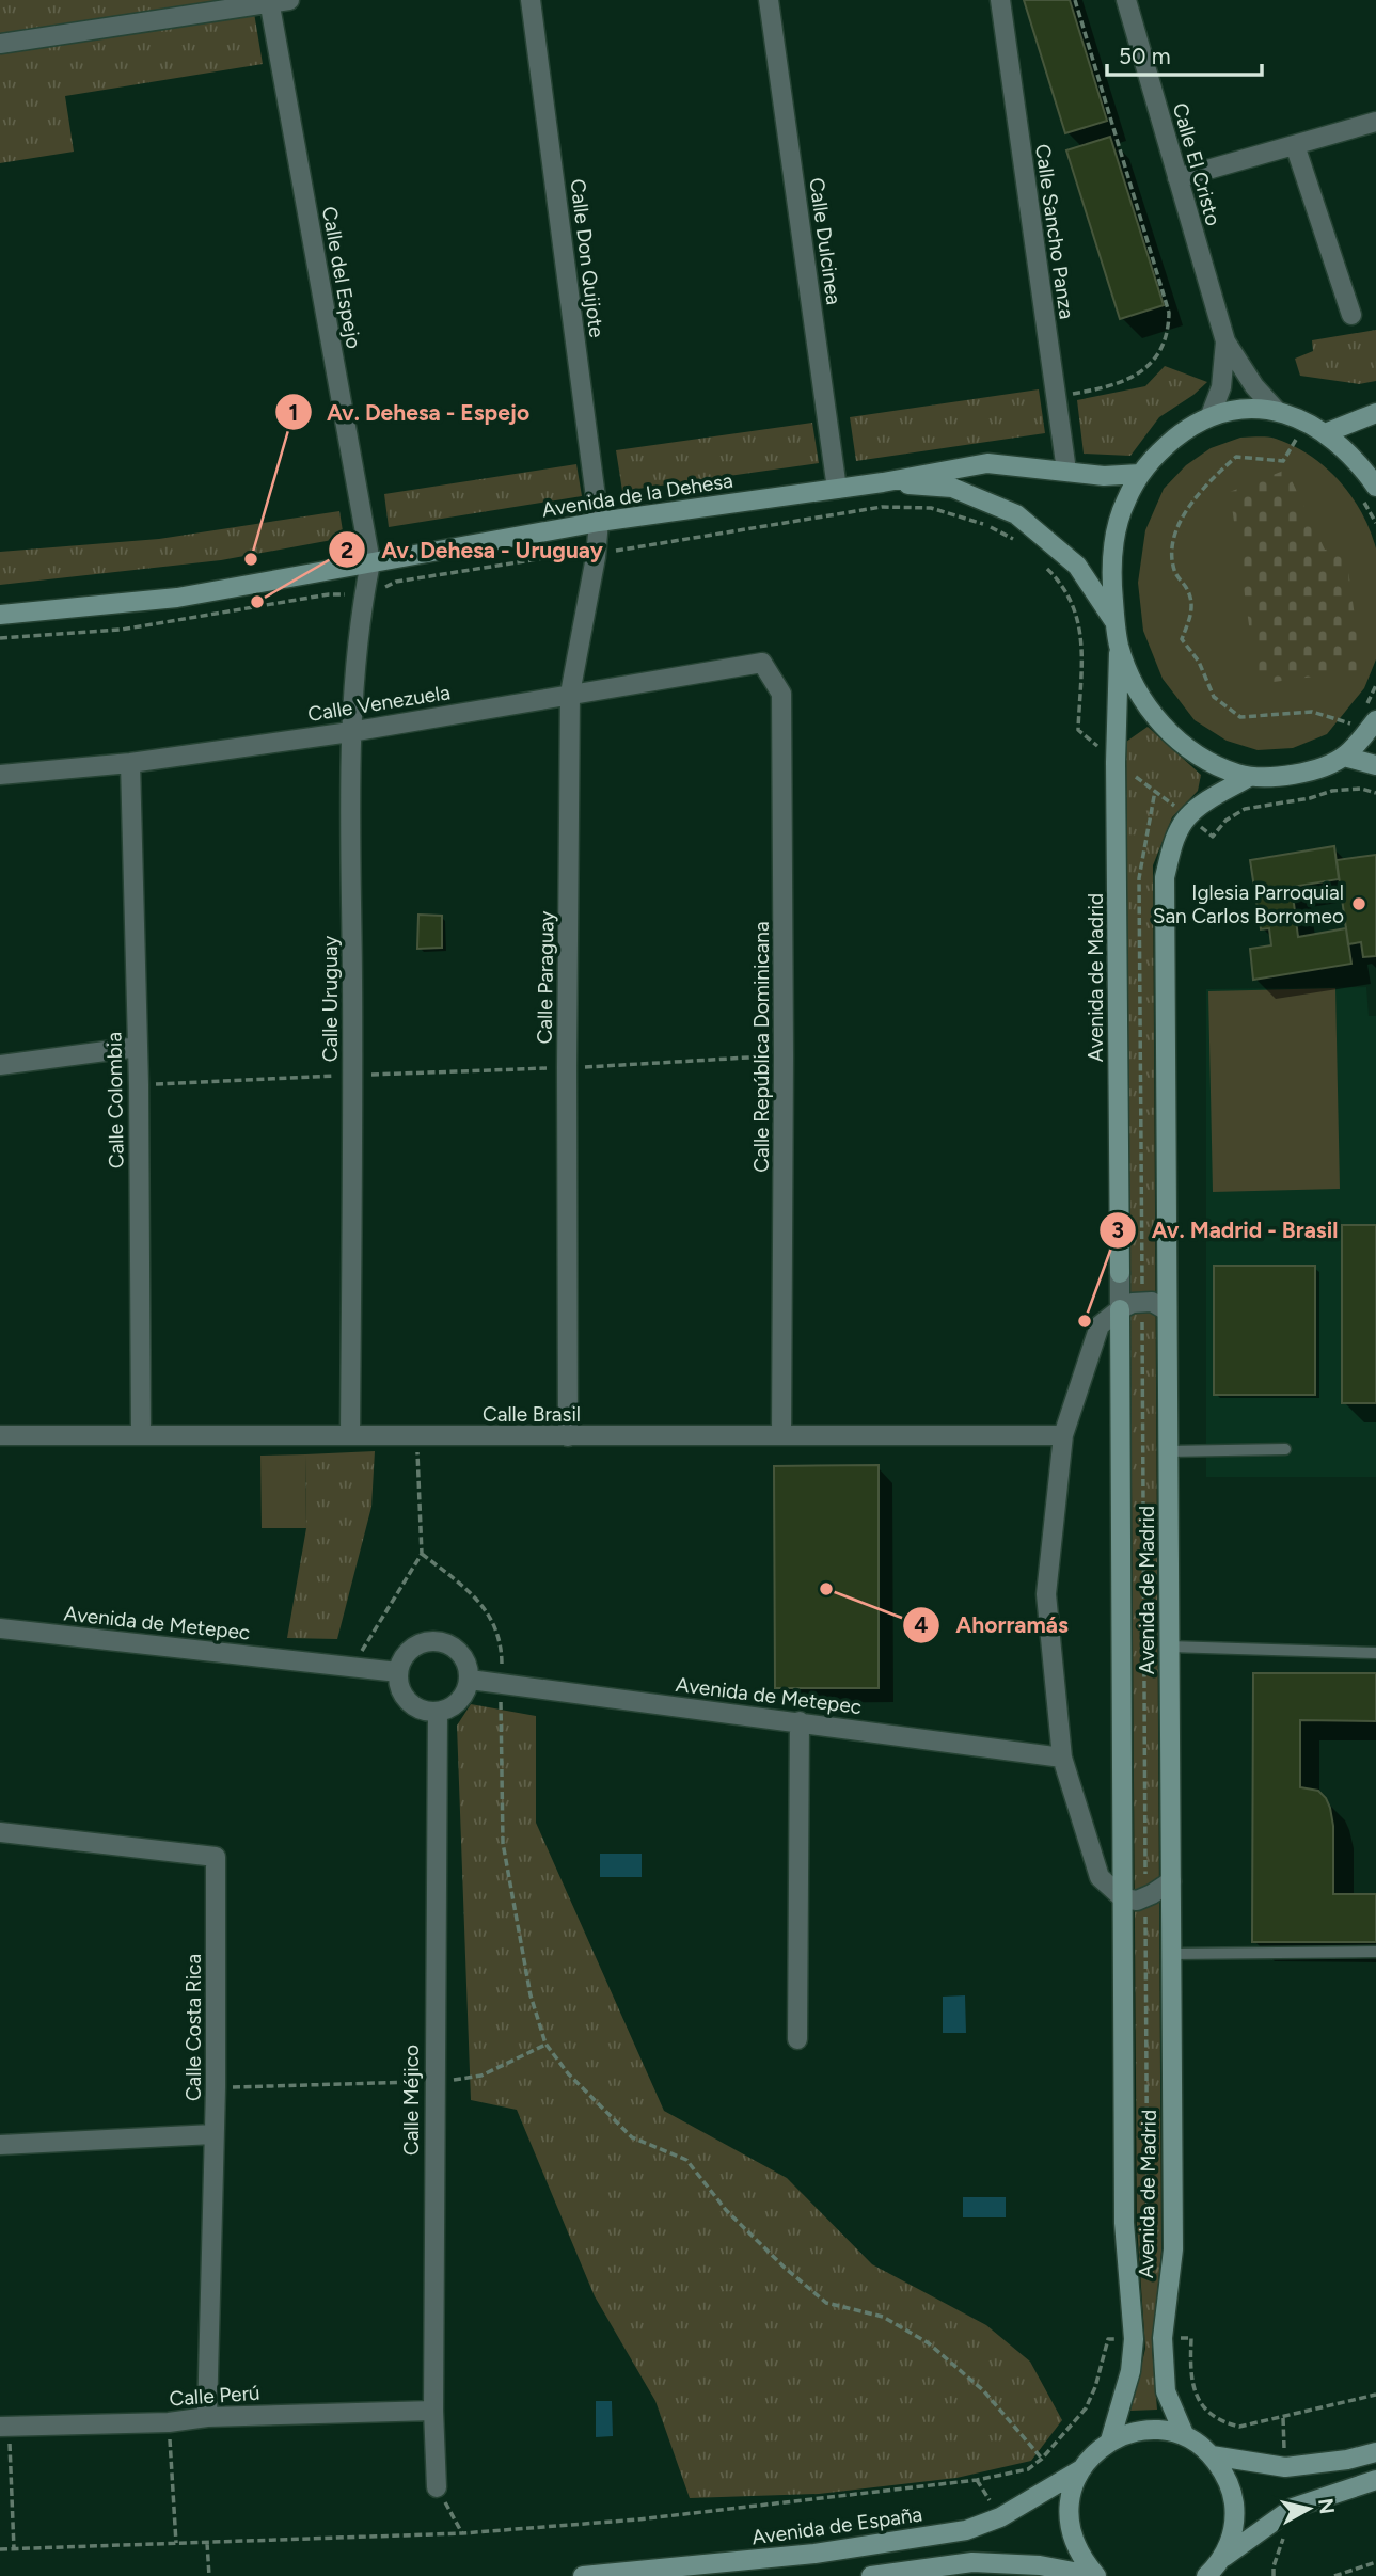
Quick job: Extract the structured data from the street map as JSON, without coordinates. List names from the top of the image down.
{
  "streets": {
    "street": [
      "Calle El Cristo",
      "Calle Sancho Panza",
      "Calle Dulcinea",
      "Calle Don Quijote",
      "Calle del Espejo",
      "Avenida de la Dehesa",
      "Calle Venezuela",
      "Calle Paraguay",
      "Avenida de Madrid",
      "Calle Uruguay",
      "Calle República Dominicana",
      "Calle Colombia",
      "Calle Brasil",
      "Avenida de Metepec",
      "Calle Costa Rica",
      "Calle Méjico",
      "Calle Perú",
      "Avenida de España"
    ]
  },
  "crossings": [
    ["Calle Sancho Panza", "Avenida de la Dehesa"],
    ["Calle Dulcinea", "Avenida de la Dehesa"],
    ["Calle Don Quijote", "Avenida de la Dehesa"],
    ["Calle Don Quijote", "Calle Paraguay"],
    ["Calle del Espejo", "Avenida de la Dehesa"],
    ["Calle del Espejo", "Calle Uruguay"],
    ["Avenida de la Dehesa", "Calle Paraguay"],
    ["Avenida de la Dehesa", "Calle Uruguay"],
    ["Calle Venezuela", "Calle Paraguay"],
    ["Calle Venezuela", "Calle Uruguay"],
    ["Calle Venezuela", "Calle República Dominicana"],
    ["Calle Venezuela", "Calle Colombia"],
    ["Calle Paraguay", "Calle Brasil"],
    ["Calle Uruguay", "Calle Brasil"],
    ["Calle República Dominicana", "Calle Brasil"],
    ["Calle Colombia", "Calle Brasil"],
    ["Avenida de Metepec", "Calle Méjico"],
    ["Calle Costa Rica", "Calle Perú"],
    ["Calle Méjico", "Calle Perú"]
  ],
  "places": [
    "Av. Dehesa - Espejo",
    "Av. Dehesa - Uruguay",
    "Iglesia Parroquial San Carlos Borromeo",
    "Av. Madrid - Brasil",
    "Ahorramás"
  ],
  "scale_bar": "50 m",
  "north": "right"
}
